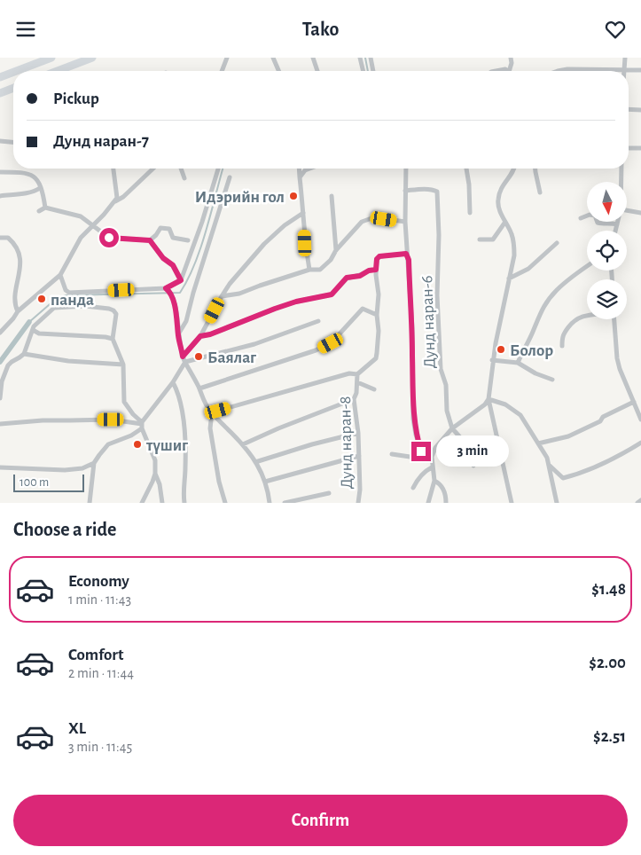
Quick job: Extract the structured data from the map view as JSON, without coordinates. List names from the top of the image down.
{
  "streets": {
    "street": ["Дунд наран-6", "Дунд наран-8"]
  },
  "places": [
    "Идэрийн гол",
    "панда",
    "Болор",
    "Баялаг",
    "түшиг"
  ],
  "scale_bar": "100 m",
  "north": "bottom",
  "page": {
    "header": "Tako",
    "banner": ["Pickup", "Дунд наран-7"],
    "bubble": "3 min",
    "scale": "100 m",
    "heading": "Choose a ride",
    "list": [
      {
        "name": "Economy",
        "note": "1 min · 11:43",
        "value": "$1.48"
      },
      {
        "name": "Comfort",
        "note": "2 min · 11:44",
        "value": "$2.00"
      },
      {
        "name": "XL",
        "note": "3 min · 11:45",
        "value": "$2.51"
      }
    ],
    "buttons": "Confirm"
  }
}
